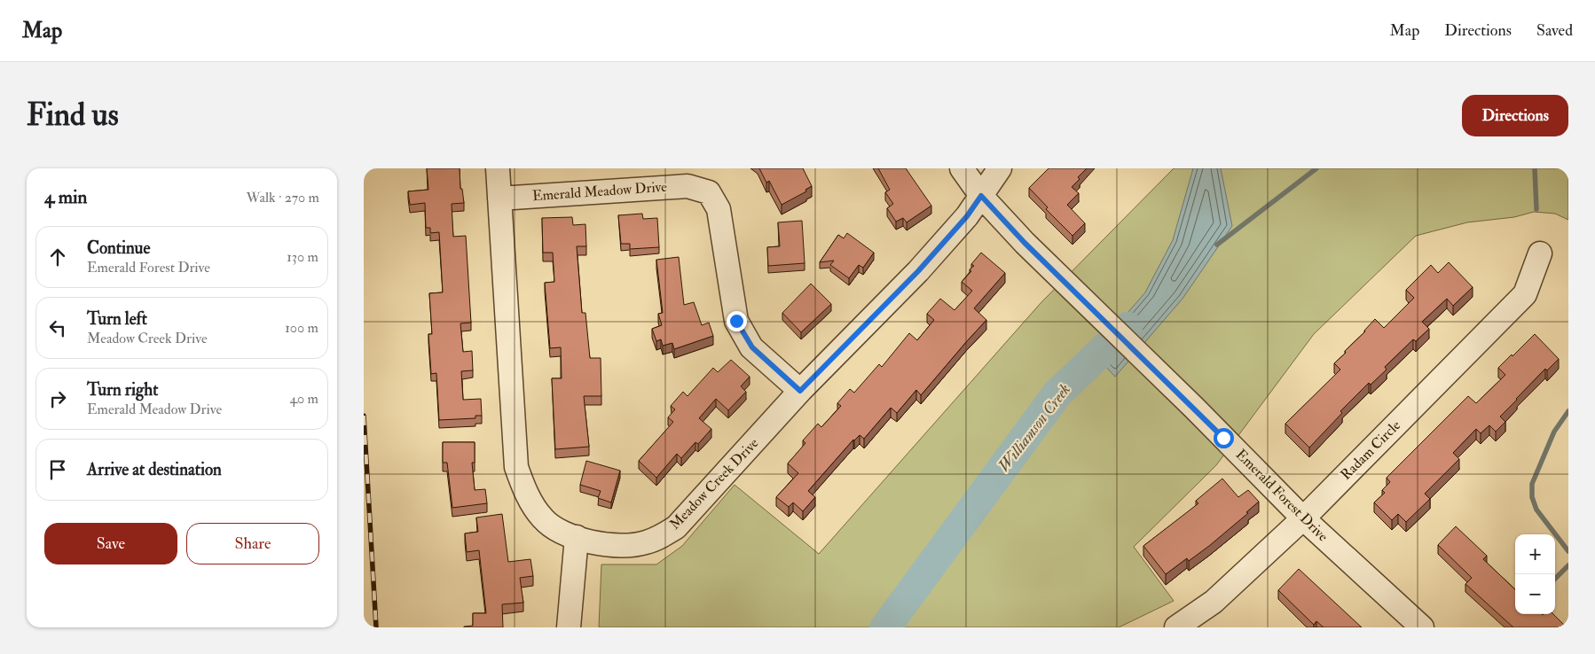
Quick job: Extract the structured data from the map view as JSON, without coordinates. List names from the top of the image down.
{
  "streets": {
    "street": [
      "Emerald Meadow Drive",
      "Radam Circle",
      "Meadow Creek Drive",
      "Emerald Forest Drive"
    ]
  },
  "crossings": [
    ["Emerald Meadow Drive", "Meadow Creek Drive"],
    ["Radam Circle", "Emerald Forest Drive"],
    ["Meadow Creek Drive", "Emerald Forest Drive"]
  ],
  "water": ["Williamson Creek"],
  "page": {
    "header": "Map",
    "nav": ["Map", "Directions", "Saved"],
    "buttons": [
      "Directions",
      ["Save", "Share"]
    ],
    "title": "Find us",
    "heading": ["4 min", "Walk · 270 m"],
    "list": [
      ["Continue", "Emerald Forest Drive", "130 m"],
      ["Turn left", "Meadow Creek Drive", "100 m"],
      ["Turn right", "Emerald Meadow Drive", "40 m"],
      "Arrive at destination"
    ],
    "map_buttons": ["+", "−"]
  }
}
